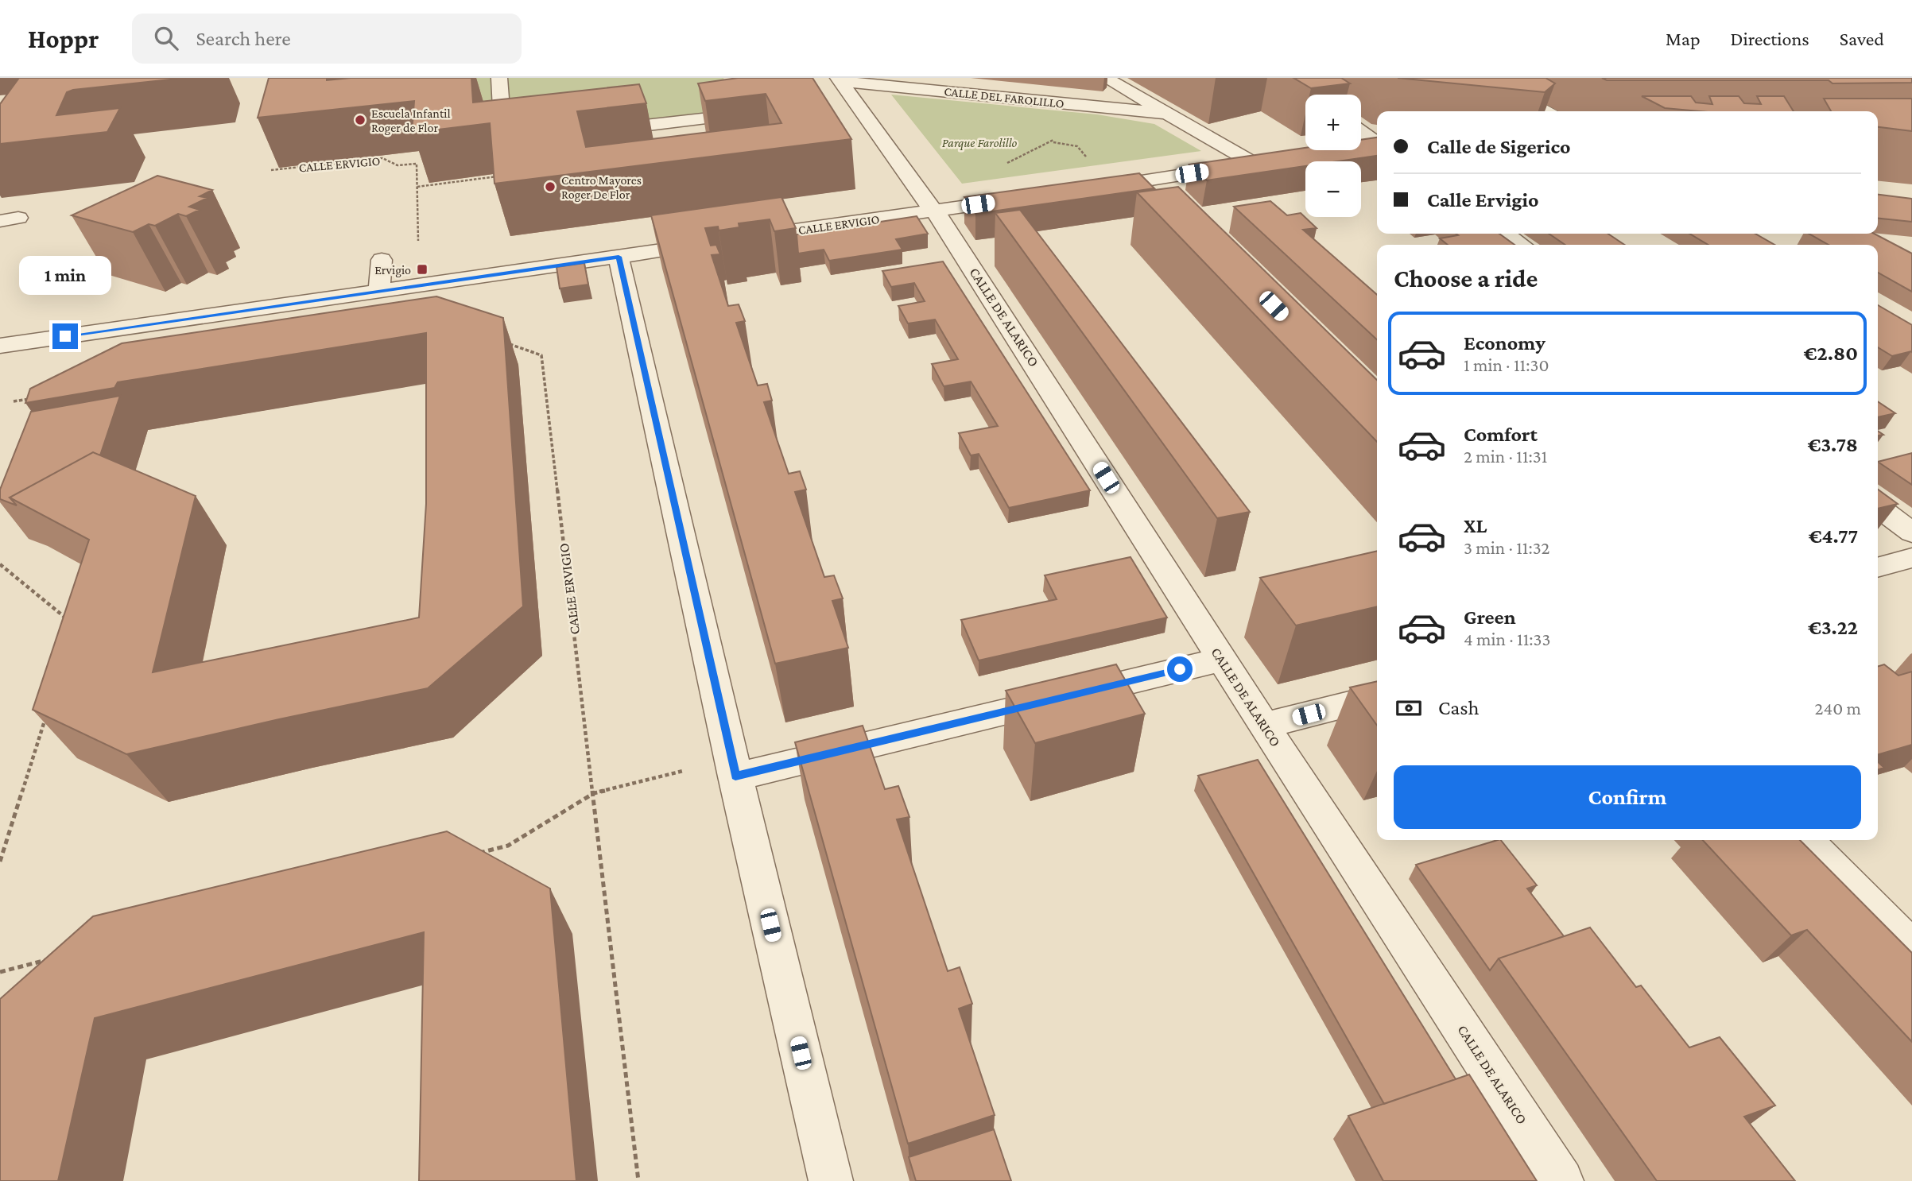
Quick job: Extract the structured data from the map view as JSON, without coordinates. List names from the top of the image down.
{
  "streets": {
    "street": ["CALLE DEL FAROLILLO", "CALLE ERVIGIO", "CALLE DE ALARICO"]
  },
  "crossings": [
    ["CALLE DEL FAROLILLO", "CALLE DE ALARICO"],
    ["CALLE ERVIGIO", "CALLE DE ALARICO"]
  ],
  "parks": ["Parque Farolillo"],
  "places": {
    "other": ["Escuela Infantil Roger de Flor", "Centro Mayores Roger De Flor"],
    "transit": ["Ervigio"]
  },
  "page": {
    "header": "Hoppr",
    "search": "Search here",
    "nav": ["Map", "Directions", "Saved"],
    "map_buttons": ["+", "−"],
    "banner": ["Calle de Sigerico", "Calle Ervigio"],
    "heading": "Choose a ride",
    "bubble": "1 min",
    "list": [
      {
        "name": "Economy",
        "note": "1 min · 11:30",
        "value": "€2.80"
      },
      {
        "name": "Comfort",
        "note": "2 min · 11:31",
        "value": "€3.78"
      },
      {
        "name": "XL",
        "note": "3 min · 11:32",
        "value": "€4.77"
      },
      {
        "name": "Green",
        "note": "4 min · 11:33",
        "value": "€3.22"
      }
    ],
    "pay": ["Cash", "240 m"],
    "buttons": "Confirm"
  }
}
